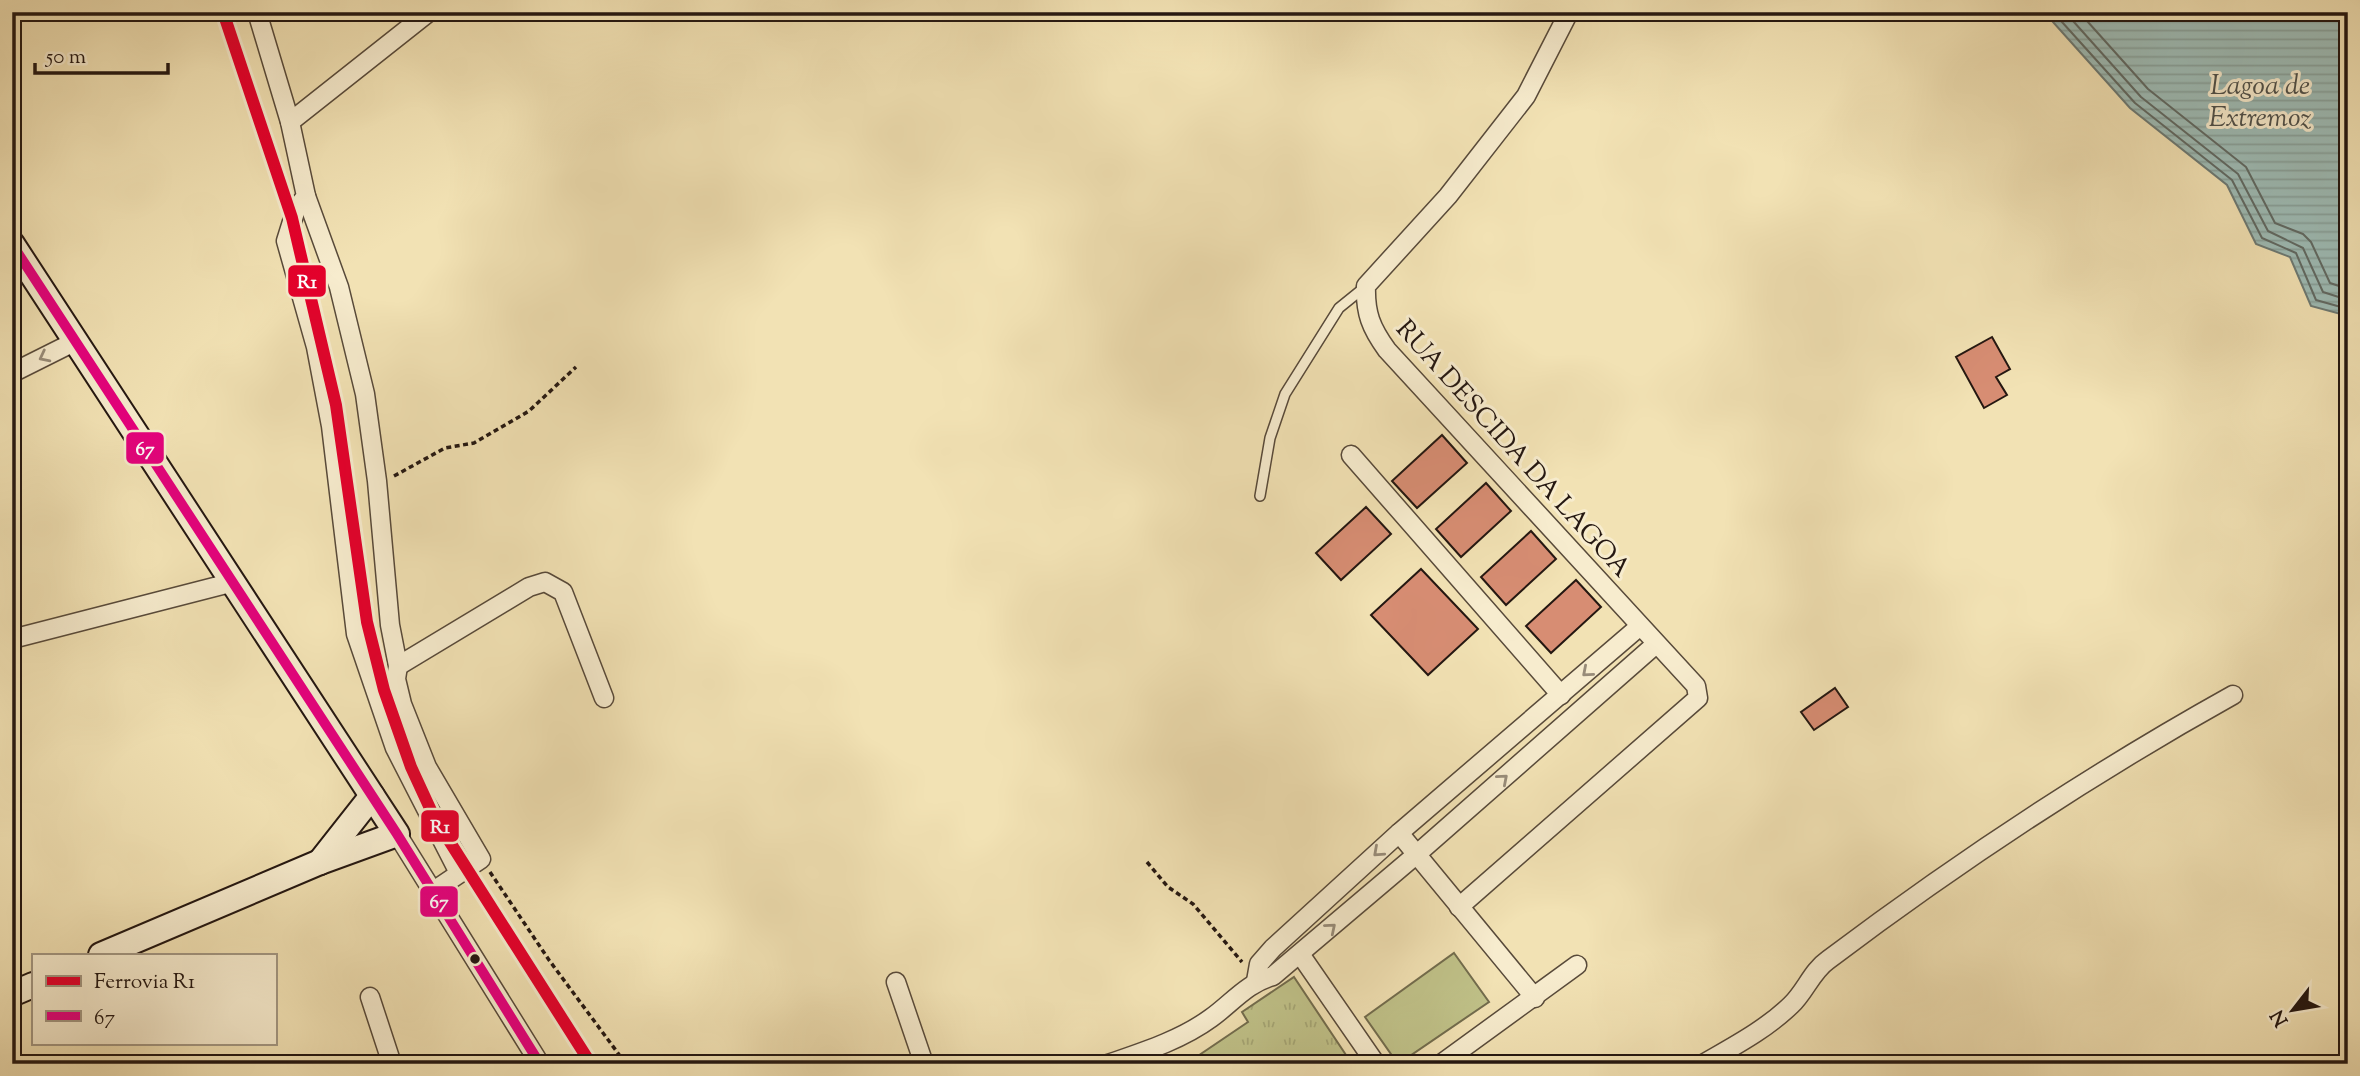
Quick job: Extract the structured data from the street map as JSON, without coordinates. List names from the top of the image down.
{
  "streets": {
    "street": ["RUA DESCIDA DA LAGOA"]
  },
  "water": ["Lagoa de Extremoz"],
  "lines": ["rail line R1", "transit line 67"],
  "legend": ["Ferrovia R1", "67"],
  "scale_bar": "50 m",
  "north": "bottom left"
}
